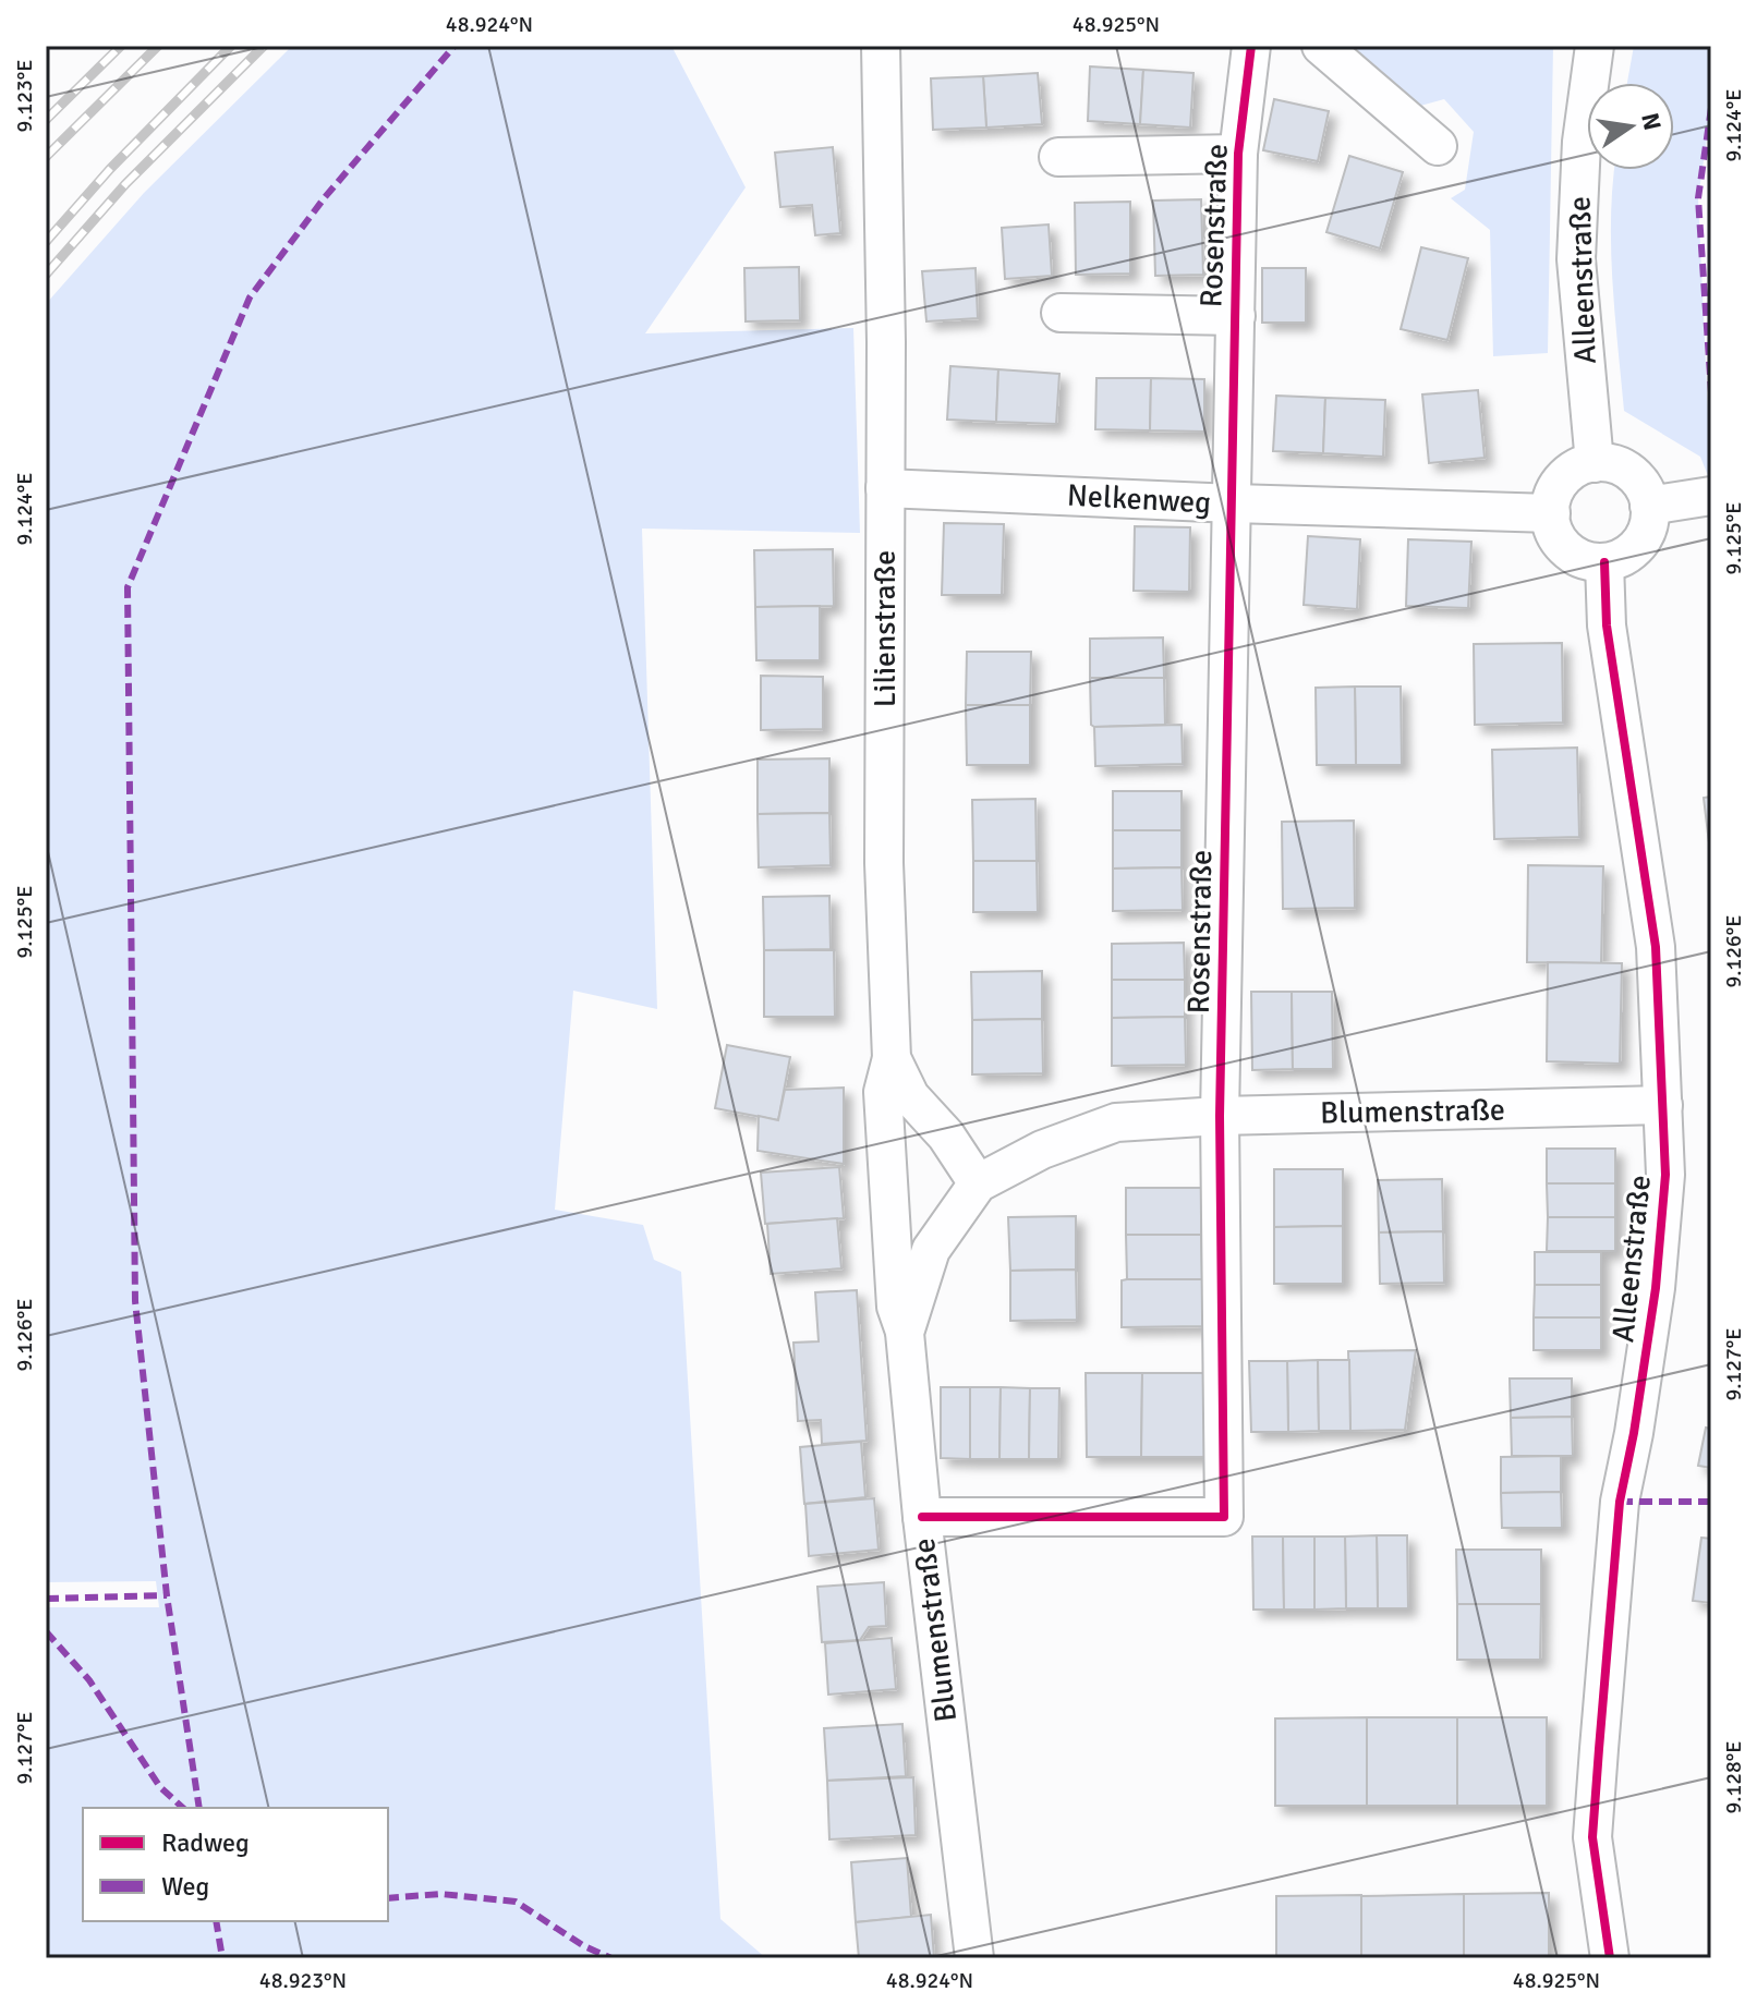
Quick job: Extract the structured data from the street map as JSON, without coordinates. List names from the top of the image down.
{
  "streets": {
    "street": [
      "Rosenstraße",
      "Alleenstraße",
      "Nelkenweg",
      "Lilienstraße",
      "Blumenstraße"
    ]
  },
  "crossings": [
    ["Rosenstraße", "Nelkenweg"],
    ["Rosenstraße", "Blumenstraße"],
    ["Alleenstraße", "Nelkenweg"],
    ["Alleenstraße", "Blumenstraße"],
    ["Nelkenweg", "Lilienstraße"],
    ["Lilienstraße", "Blumenstraße"]
  ],
  "legend": ["Radweg", "Weg"],
  "north": "right",
  "coordinates": [
    "48.924°N",
    "48.925°N",
    "9.123°E",
    "9.124°E",
    "9.125°E",
    "9.126°E",
    "9.127°E",
    "9.128°E",
    "48.923°N"
  ]
}
